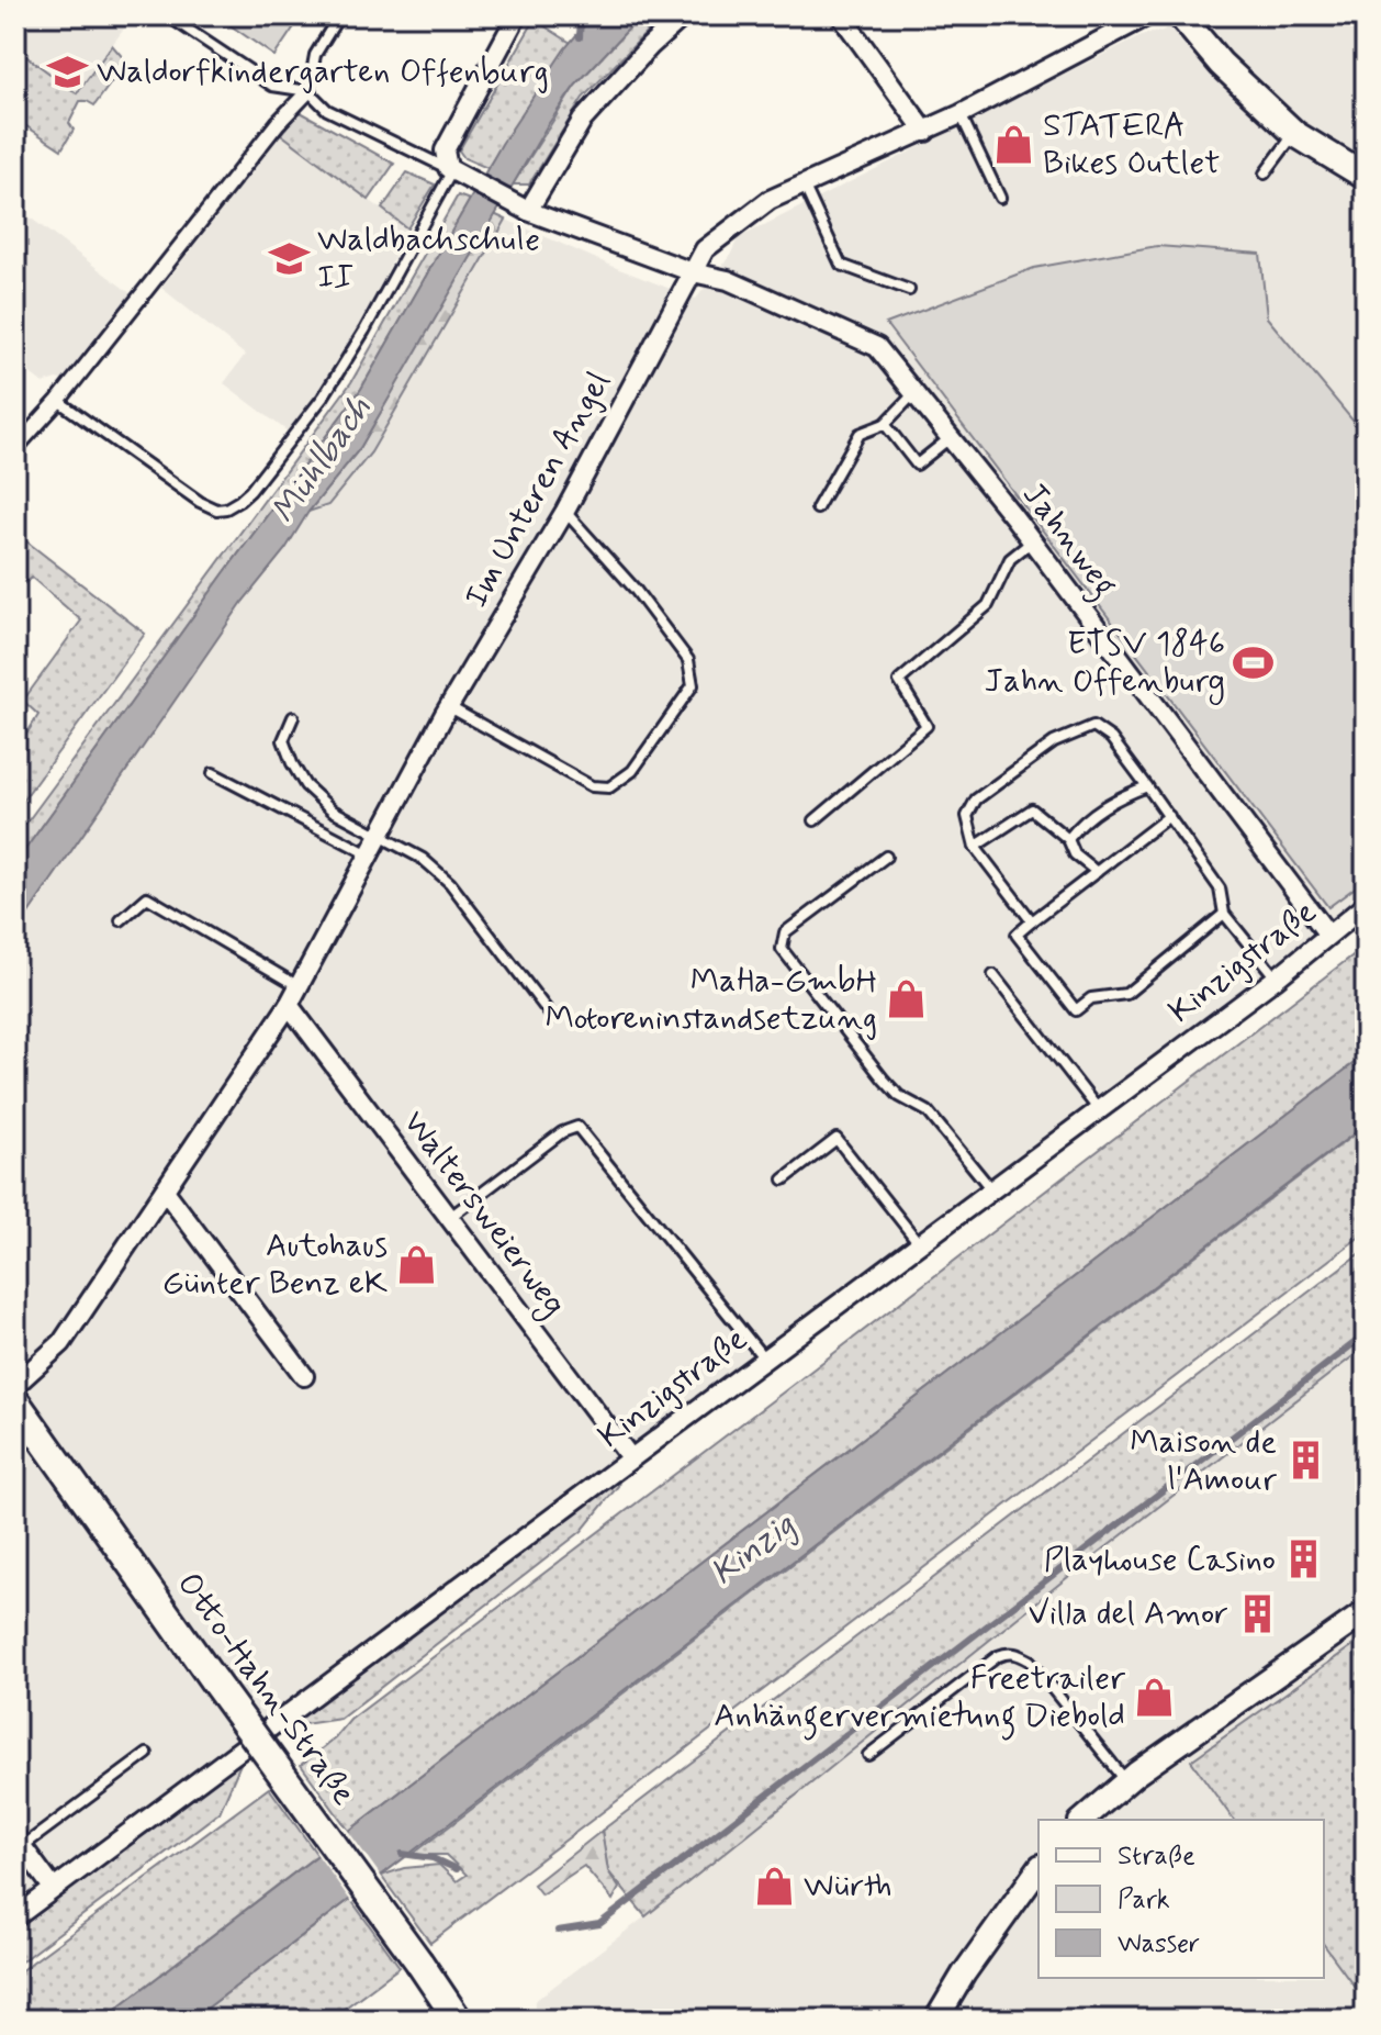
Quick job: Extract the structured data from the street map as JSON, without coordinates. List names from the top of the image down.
{
  "streets": {
    "main road": ["Otto-Hahn-Straße"],
    "street": [
      "Im Unteren Angel",
      "Jahnweg",
      "Kinzigstraße",
      "Waltersweierweg"
    ]
  },
  "crossings": [
    ["Im Unteren Angel", "Jahnweg"],
    ["Im Unteren Angel", "Waltersweierweg"],
    ["Jahnweg", "Kinzigstraße"],
    ["Kinzigstraße", "Waltersweierweg"]
  ],
  "water": ["Mühlbach", "Kinzig"],
  "places": {
    "school or university": ["Waldorfkindergarten Offenburg", "Waldbachschule II"],
    "shop": [
      "STATERA Bikes Outlet",
      "MaHa-GmbH Motoreninstandsetzung",
      "Autohaus Günter Benz eK",
      "Freetrailer Anhängervermietung Diebold",
      "Würth"
    ],
    "sports": ["ETSV 1846 Jahn Offenburg"],
    "building": ["Maison de l'Amour", "Playhouse Casino", "Villa del Amor"]
  },
  "legend": ["Straße", "Park", "Wasser"]
}
